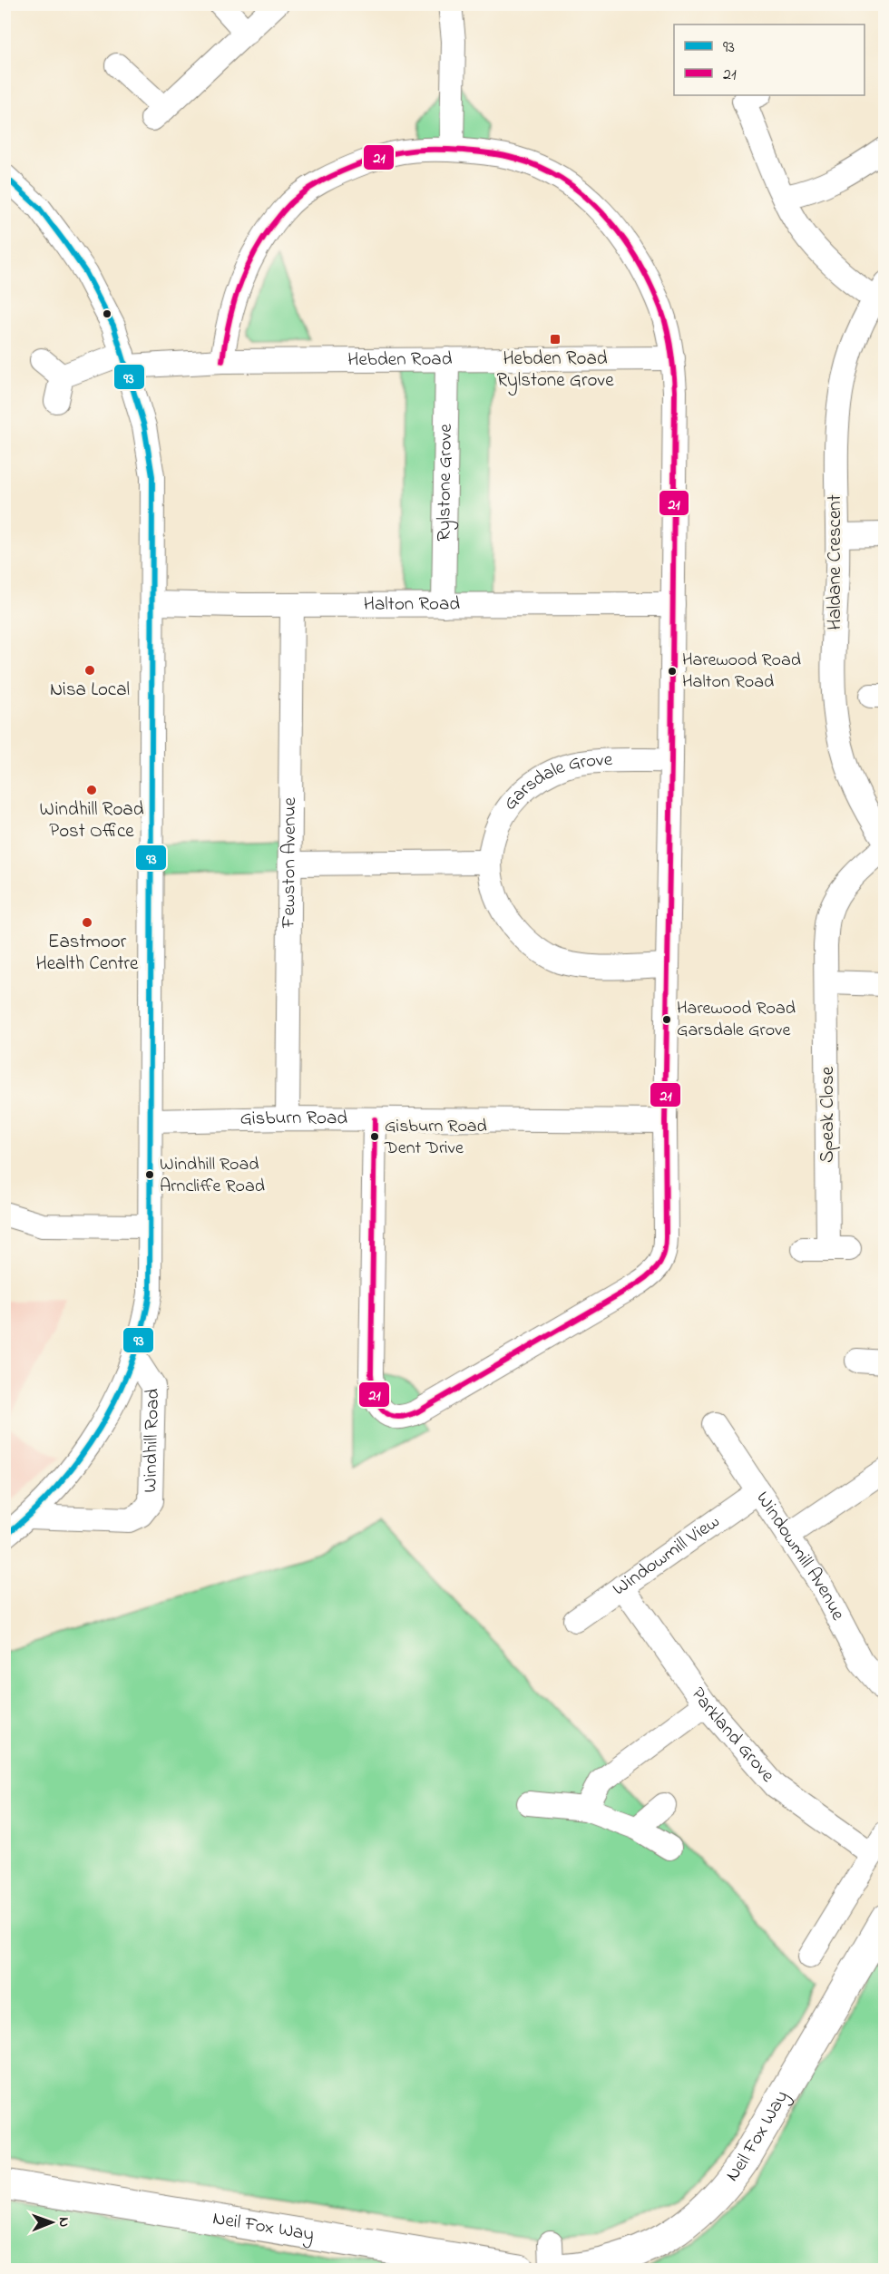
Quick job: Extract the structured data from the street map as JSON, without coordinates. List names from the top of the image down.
{
  "streets": {
    "main road": ["Neil Fox Way"],
    "street": [
      "Hebden Road",
      "Rylstone Grove",
      "Haldane Crescent",
      "Halton Road",
      "Garsdale Grove",
      "Fewston Avenue",
      "Speak Close",
      "Gisburn Road",
      "Windhill Road",
      "Windowmill View",
      "Windowmill Avenue",
      "Parkland Grove"
    ]
  },
  "crossings": [
    ["Hebden Road", "Rylstone Grove"],
    ["Hebden Road", "Windhill Road"],
    ["Rylstone Grove", "Halton Road"],
    ["Halton Road", "Fewston Avenue"],
    ["Halton Road", "Windhill Road"],
    ["Fewston Avenue", "Gisburn Road"],
    ["Gisburn Road", "Windhill Road"],
    ["Windowmill View", "Windowmill Avenue"],
    ["Windowmill View", "Parkland Grove"]
  ],
  "places": {
    "transit": ["Hebden Road Rylstone Grove"],
    "other": [
      "Nisa Local",
      "Harewood Road Halton Road",
      "Windhill Road Post Office",
      "Eastmoor Health Centre",
      "Harewood Road Garsdale Grove",
      "Gisburn Road Dent Drive",
      "Windhill Road Arncliffe Road"
    ]
  },
  "lines": ["transit line 21", "transit line 93"],
  "legend": ["93", "21"],
  "north": "right"
}
